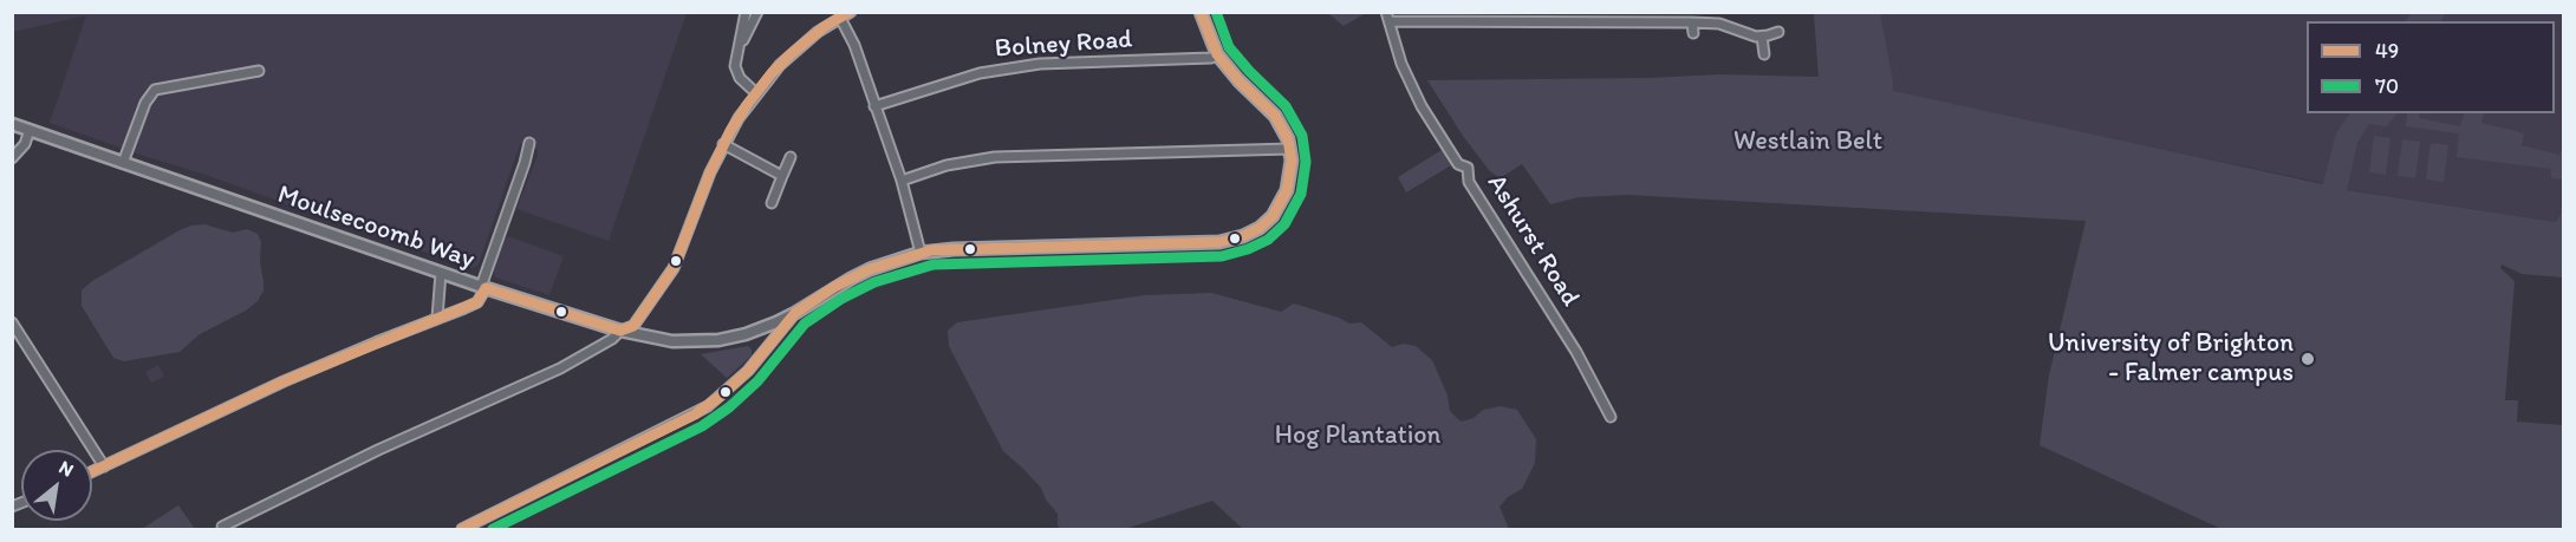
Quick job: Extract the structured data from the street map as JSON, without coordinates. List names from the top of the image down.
{
  "streets": {
    "street": ["Bolney Road", "Moulsecoomb Way", "Ashurst Road"]
  },
  "crossings": [
    ["Bolney Road", "Moulsecoomb Way"]
  ],
  "parks": ["Westlain Belt", "Hog Plantation"],
  "places": ["University of Brighton - Falmer campus"],
  "lines": ["transit line 49", "transit line 70"],
  "legend": ["49", "70"],
  "north": "top right"
}
